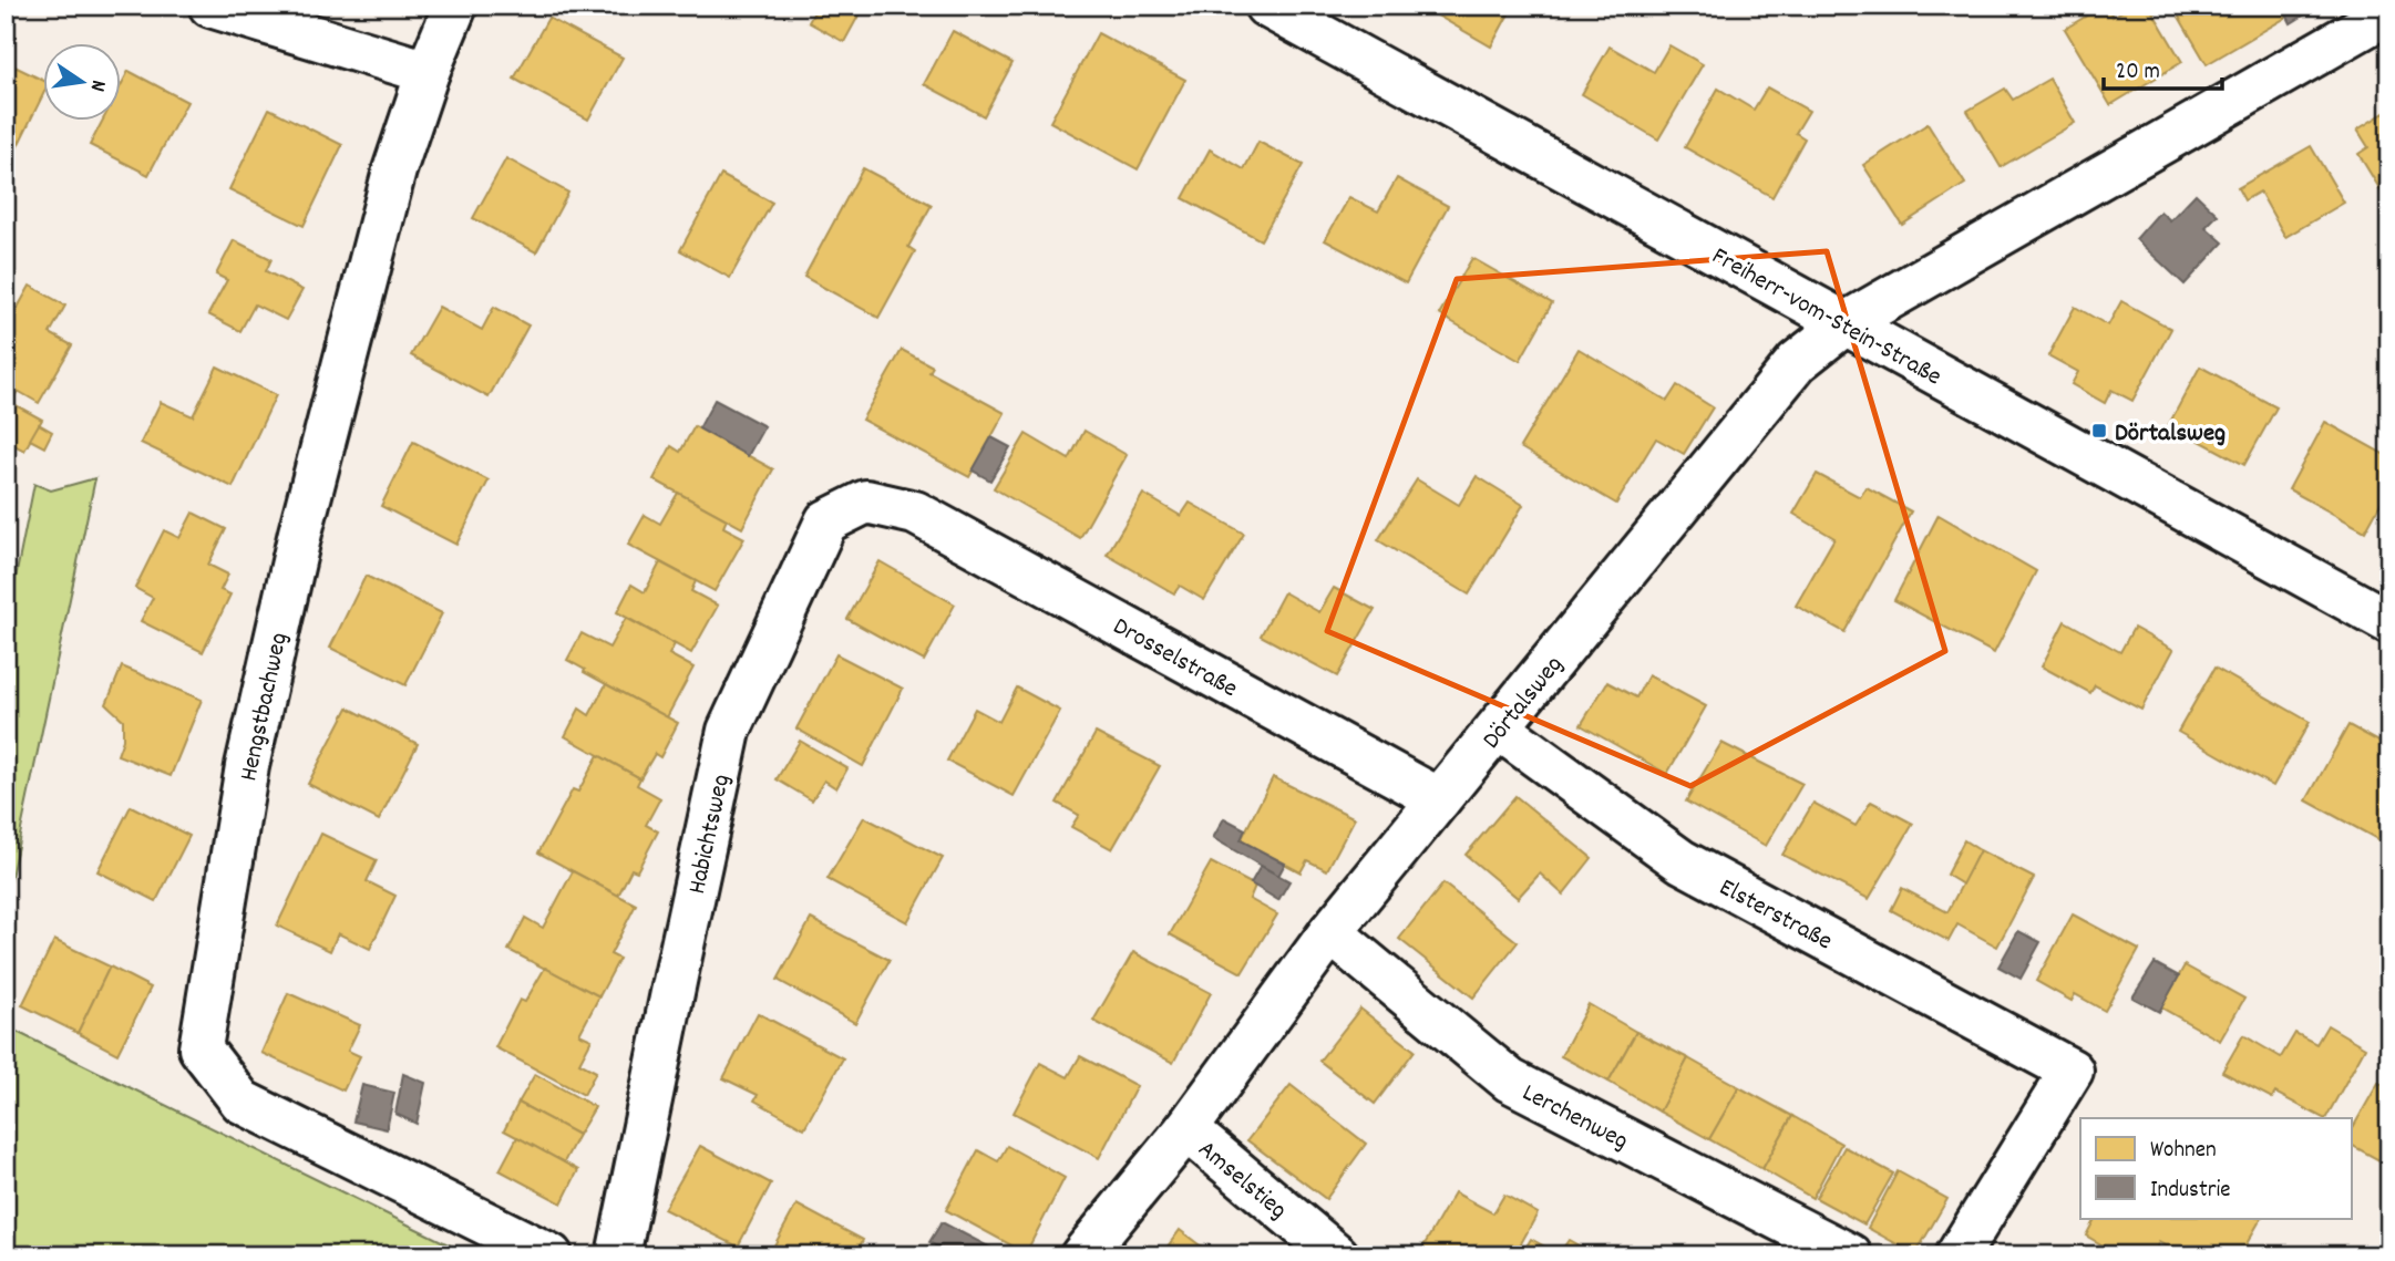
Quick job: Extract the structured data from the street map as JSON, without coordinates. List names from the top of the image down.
{
  "streets": {
    "street": [
      "Freiherr-vom-Stein-Straße",
      "Drosselstraße",
      "Dörtalsweg",
      "Hengstbachweg",
      "Habichtsweg",
      "Elsterstraße",
      "Lerchenweg",
      "Amselstieg"
    ]
  },
  "crossings": [
    ["Freiherr-vom-Stein-Straße", "Dörtalsweg"],
    ["Drosselstraße", "Dörtalsweg"],
    ["Drosselstraße", "Habichtsweg"],
    ["Dörtalsweg", "Elsterstraße"],
    ["Dörtalsweg", "Lerchenweg"],
    ["Dörtalsweg", "Amselstieg"]
  ],
  "places": {
    "transit": ["Dörtalsweg"]
  },
  "legend": ["Wohnen", "Industrie"],
  "scale_bar": "20 m",
  "north": "right"
}
